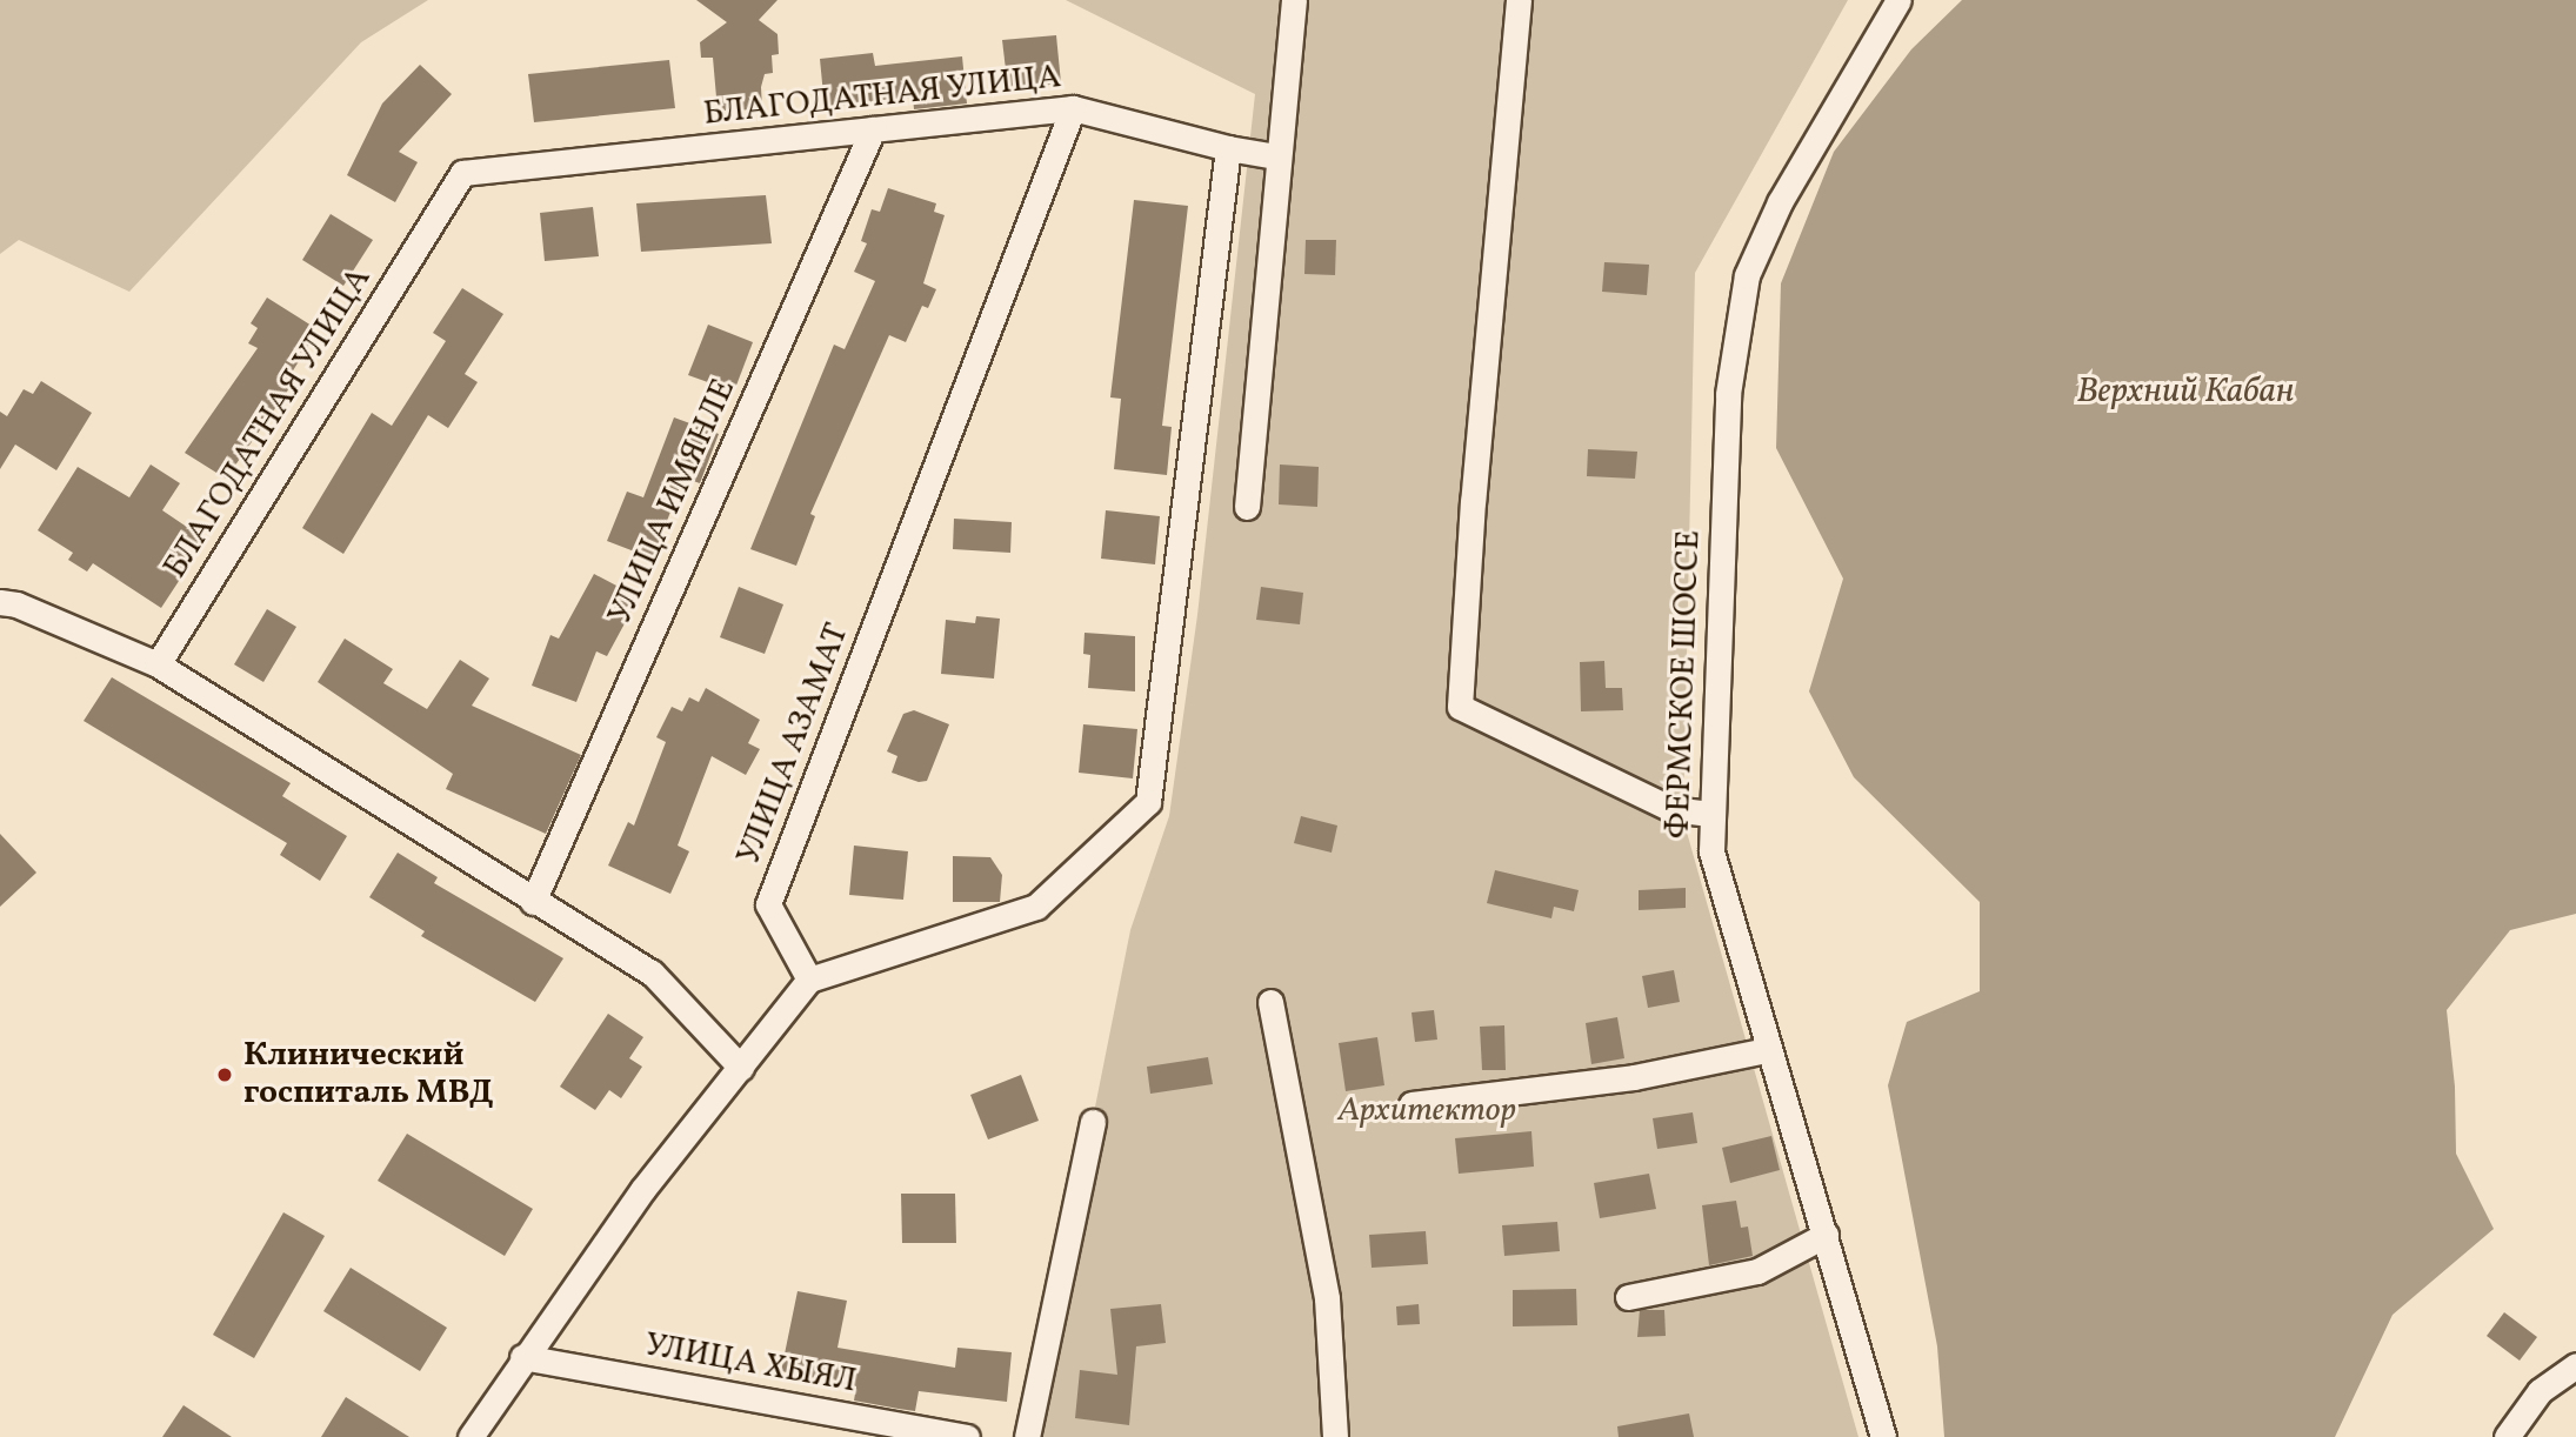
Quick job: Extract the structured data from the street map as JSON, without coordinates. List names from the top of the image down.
{
  "streets": {
    "street": [
      "БЛАГОДАТНАЯ УЛИЦА",
      "УЛИЦА ИМЯНЛЕ",
      "ФЕРМСКОЕ ШОССЕ",
      "УЛИЦА АЗАМАТ",
      "УЛИЦА ХЫЯЛ"
    ]
  },
  "crossings": [
    ["БЛАГОДАТНАЯ УЛИЦА", "УЛИЦА ИМЯНЛЕ"],
    ["БЛАГОДАТНАЯ УЛИЦА", "УЛИЦА АЗАМАТ"]
  ],
  "water": ["Верхний Кабан"],
  "parks": ["Архитектор"],
  "places": ["Клинический госпиталь МВД"]
}
